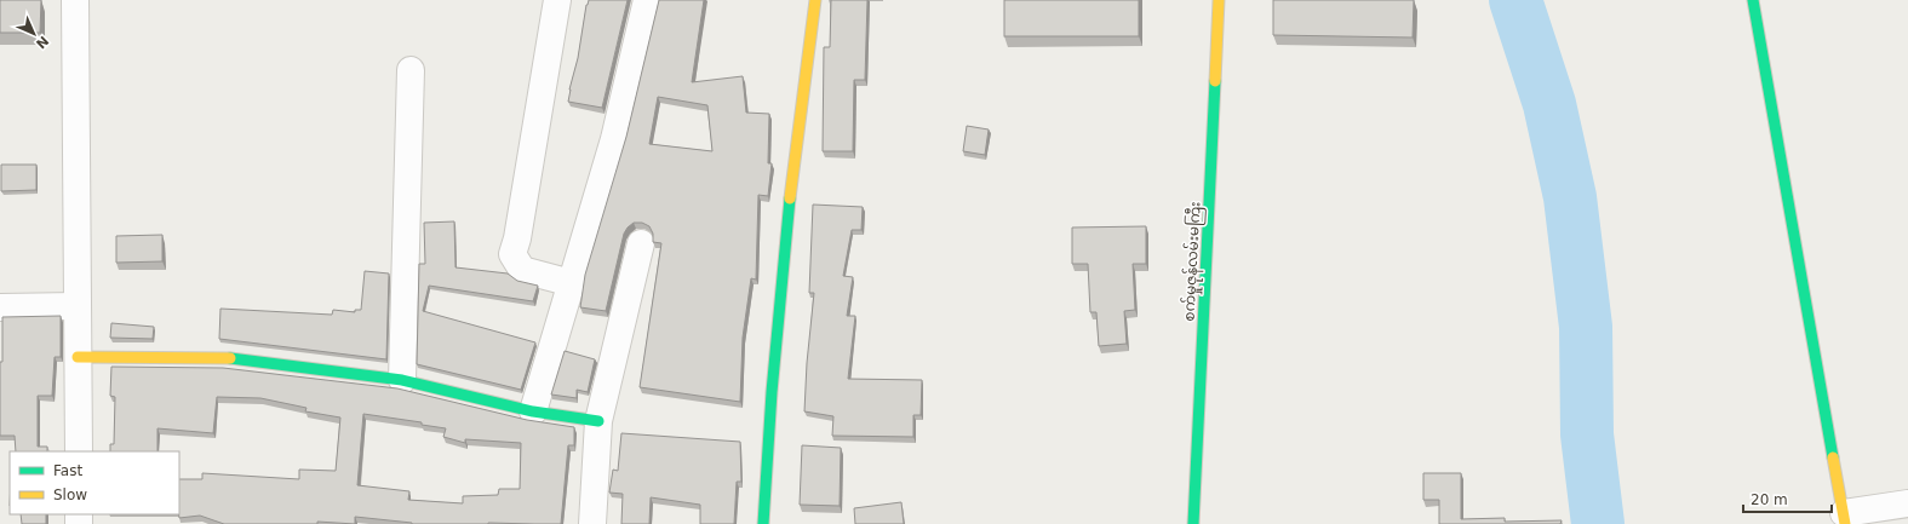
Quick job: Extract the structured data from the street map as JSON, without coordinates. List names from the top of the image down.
{
  "streets": {
    "street": ["စက်မှုဇုန်လမ်းမကြီး"]
  },
  "legend": ["Fast", "Slow"],
  "scale_bar": "20 m",
  "north": "bottom right"
}
